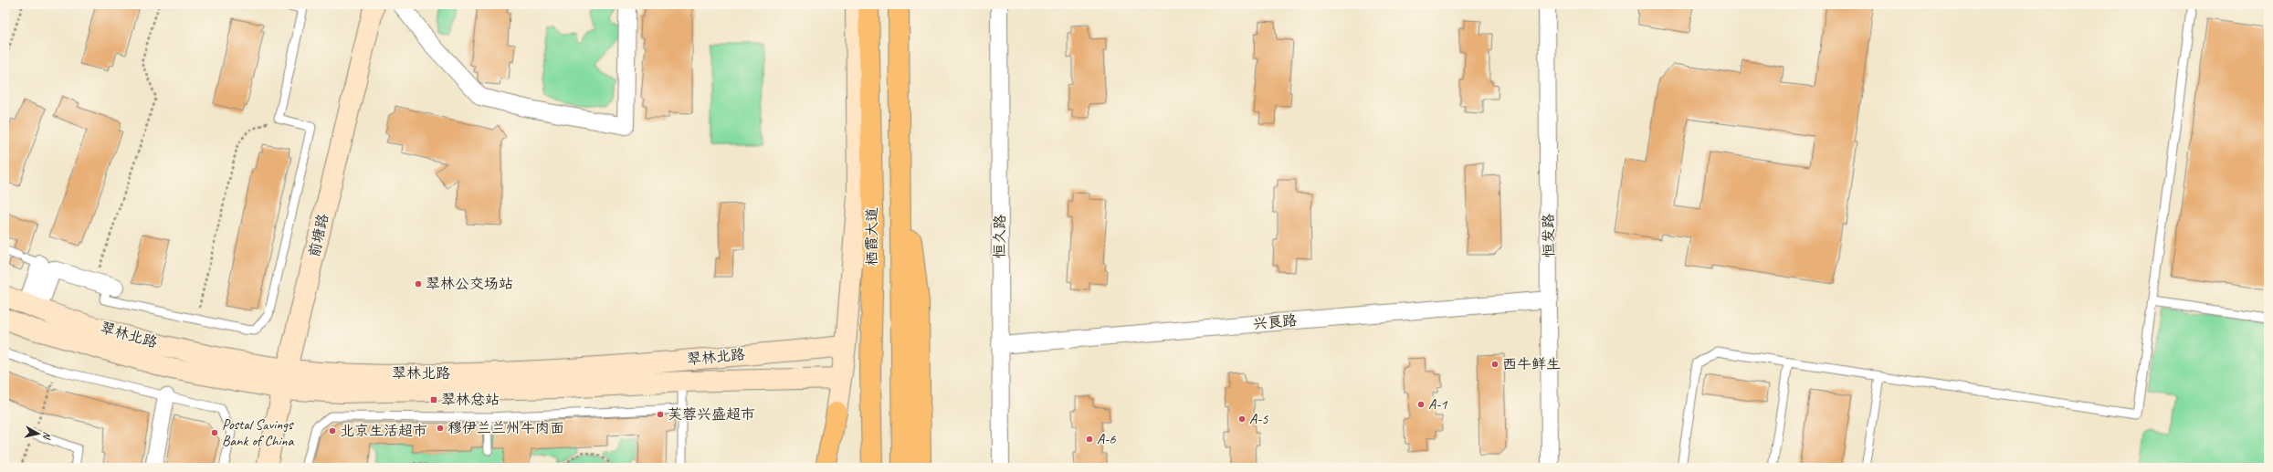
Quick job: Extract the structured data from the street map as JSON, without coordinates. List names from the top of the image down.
{
  "streets": {
    "main road": ["前塘路", "栖霞大道", "翠林北路"],
    "street": ["恒发路", "恒久路", "兴良路"]
  },
  "crossings": [
    ["前塘路", "翠林北路"],
    ["恒发路", "兴良路"],
    ["恒久路", "兴良路"]
  ],
  "places": {
    "other": [
      "翠林公交场站",
      "西牛鲜生",
      "A-1",
      "芙蓉兴盛超市",
      "A-5",
      "穆伊兰兰州牛肉面",
      "北京生活超市",
      "Postal Savings Bank of China",
      "A-6"
    ],
    "transit": ["翠林总站"]
  },
  "north": "right"
}
